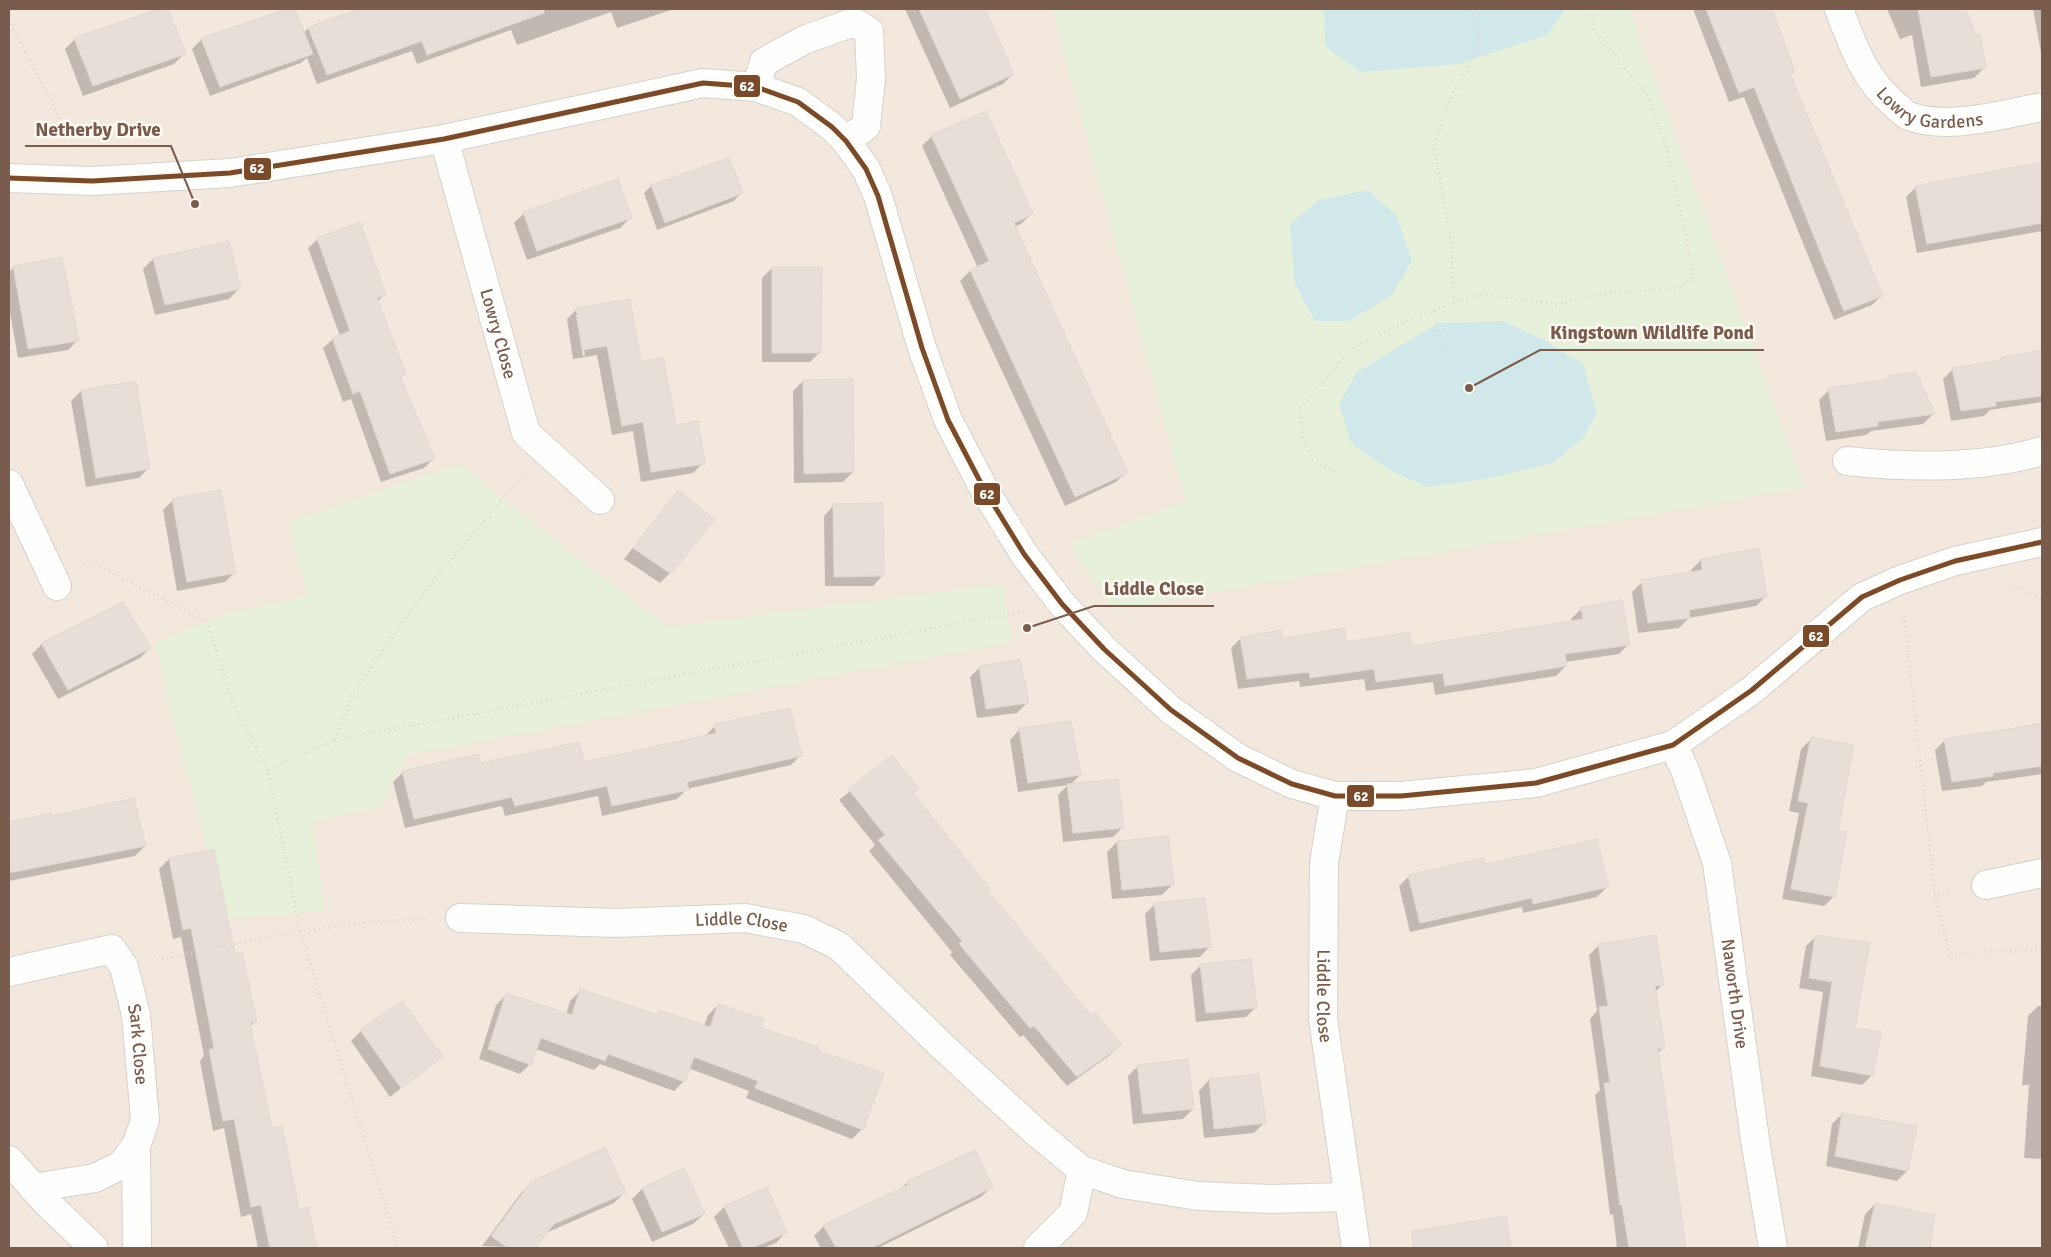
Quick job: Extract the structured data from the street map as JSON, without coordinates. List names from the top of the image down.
{
  "streets": {
    "street": [
      "Lowry Gardens",
      "Lowry Close",
      "Liddle Close",
      "Naworth Drive",
      "Sark Close"
    ]
  },
  "places": ["Netherby Drive", "Kingstown Wildlife Pond", "Liddle Close"],
  "lines": ["transit line 62"]
}
